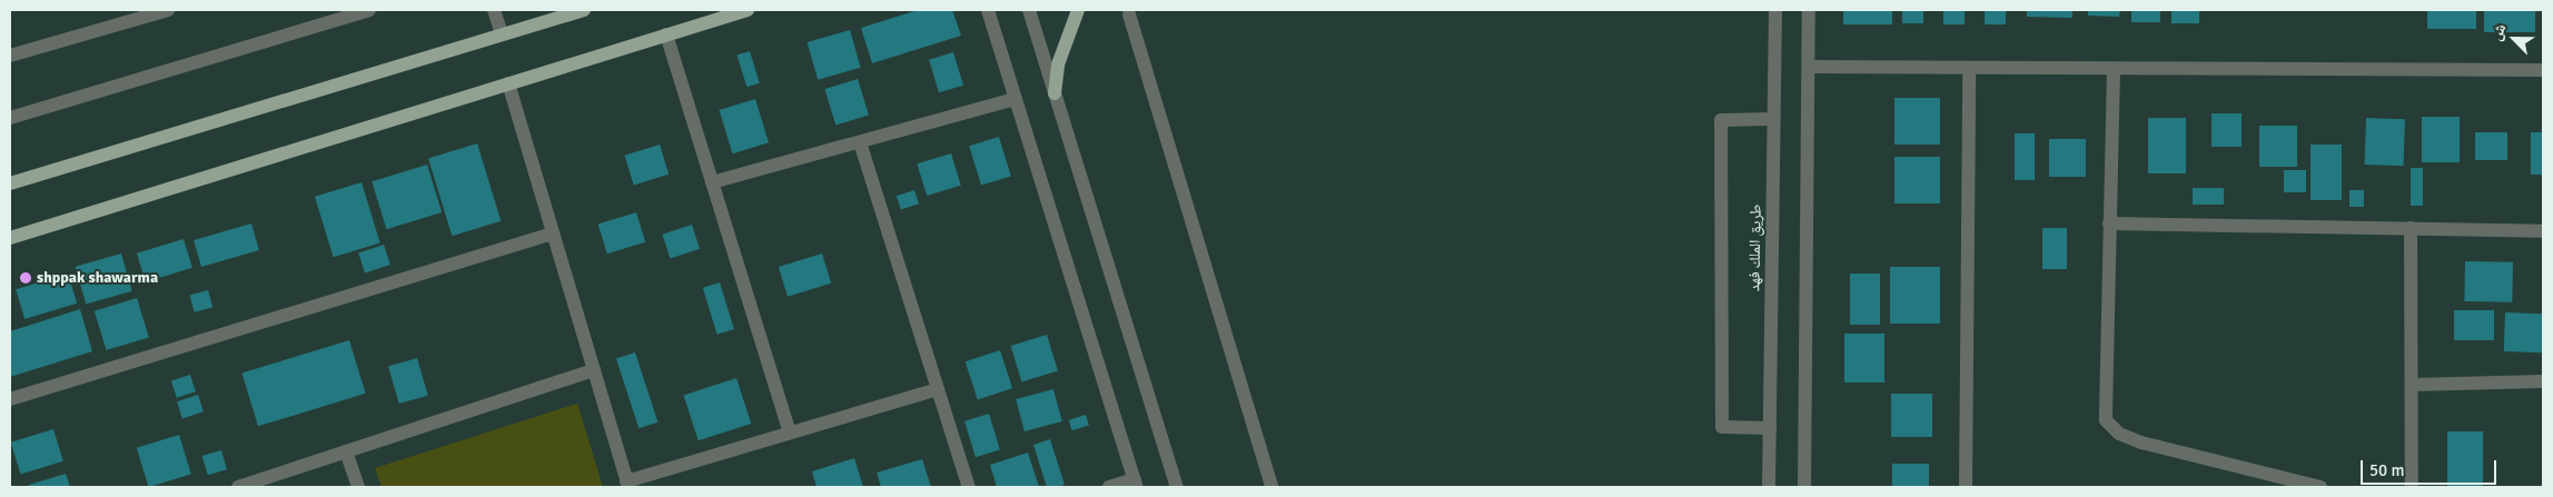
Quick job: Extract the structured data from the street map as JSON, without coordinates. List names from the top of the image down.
{
  "streets": {
    "street": ["طريق الملك فهد"]
  },
  "places": ["shppak shawarma"],
  "scale_bar": "50 m",
  "north": "top left"
}
